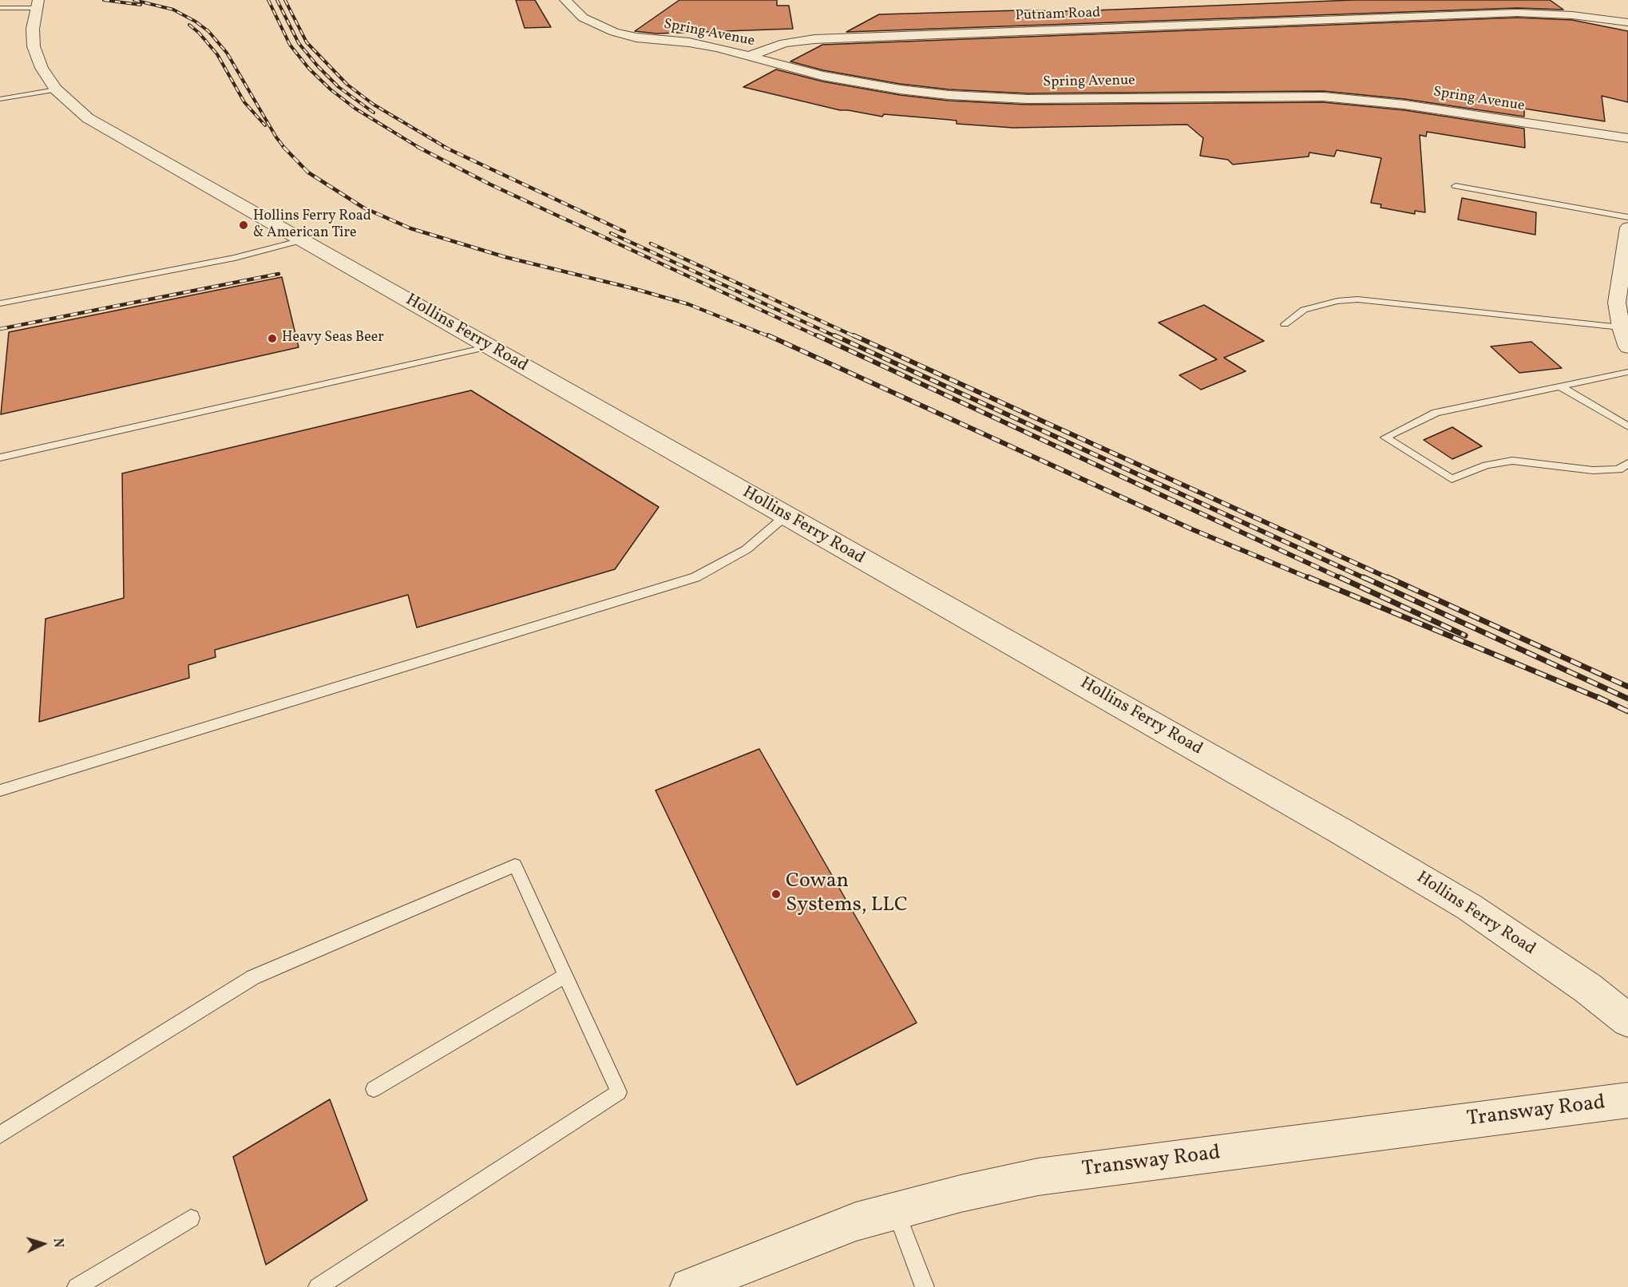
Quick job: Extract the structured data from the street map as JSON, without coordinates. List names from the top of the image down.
{
  "streets": {
    "street": [
      "Putnam Road",
      "Spring Avenue",
      "Hollins Ferry Road",
      "Transway Road"
    ]
  },
  "crossings": [
    ["Putnam Road", "Spring Avenue"]
  ],
  "places": ["Hollins Ferry Road & American Tire", "Heavy Seas Beer", "Cowan Systems, LLC"],
  "north": "right"
}
